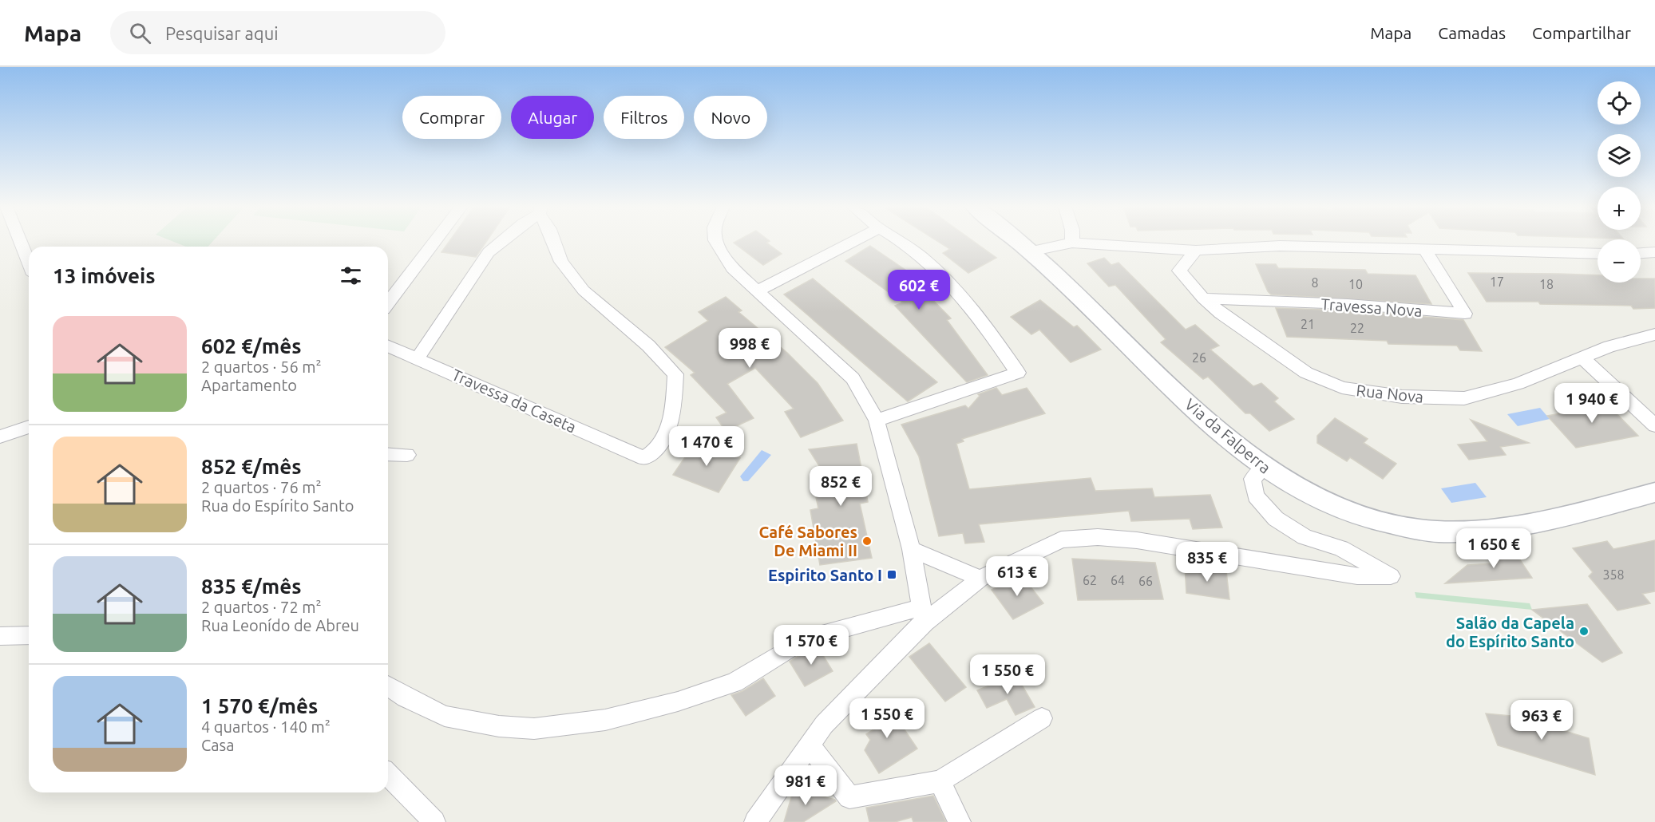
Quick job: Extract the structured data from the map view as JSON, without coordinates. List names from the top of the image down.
{
  "streets": {
    "main road": ["Via da Falperra"],
    "street": ["Travessa Nova", "Rua Nova", "Travessa da Caseta"]
  },
  "crossings": [
    ["Travessa Nova", "Rua Nova"]
  ],
  "places": {
    "other": ["Café Sabores De Miami II", "Salão da Capela do Espírito Santo"],
    "transit": ["Espirito Santo I"]
  },
  "house_numbers": [
    "17",
    "8",
    "10",
    "18",
    "21",
    "22",
    "26",
    "358",
    "62",
    "64",
    "66"
  ],
  "page": {
    "header": "Mapa",
    "search": "Pesquisar aqui",
    "nav": ["Mapa", "Camadas", "Compartilhar"],
    "map_buttons": ["+", "−"],
    "chip": [
      "Comprar",
      "Alugar",
      "Filtros",
      "Novo"
    ],
    "heading": "13 imóveis",
    "price": [
      "602 €",
      "998 €",
      "1 940 €",
      "1 470 €",
      "852 €",
      "1 650 €",
      "835 €",
      "613 €",
      "1 570 €",
      "1 550 €",
      "1 550 €",
      "963 €",
      "981 €"
    ],
    "list": [
      {
        "name": "602 €/mês",
        "note": "2 quartos · 56 m² · Apartamento"
      },
      {
        "name": "852 €/mês",
        "note": "2 quartos · 76 m² · Rua do Espírito Santo"
      },
      {
        "name": "835 €/mês",
        "note": "2 quartos · 72 m² · Rua Leonído de Abreu"
      },
      {
        "name": "1 570 €/mês",
        "note": "4 quartos · 140 m² · Casa"
      }
    ]
  }
}
